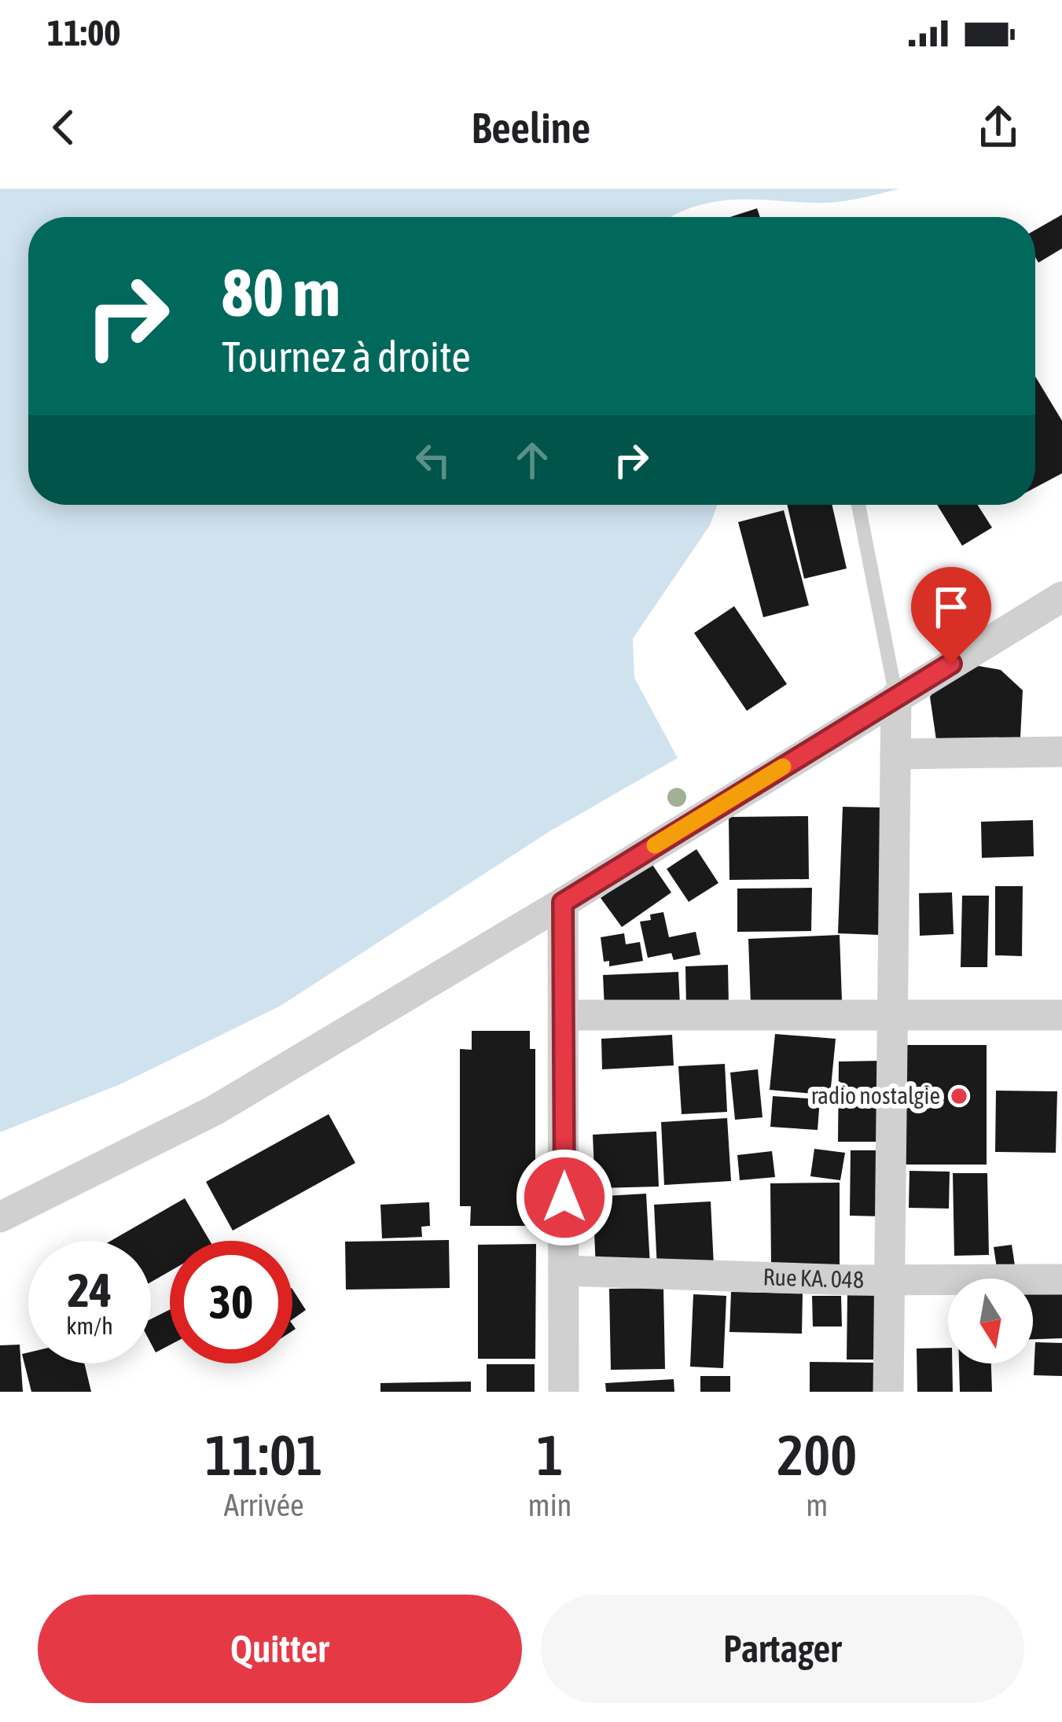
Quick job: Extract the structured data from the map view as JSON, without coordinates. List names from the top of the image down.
{
  "streets": {
    "street": ["Rue KA. 048"]
  },
  "places": ["radio nostalgie"],
  "north": "bottom",
  "page": {
    "status": "11:00",
    "header": "Beeline",
    "turn": ["80 m", "Tournez à droite"],
    "speed": "24 km/h",
    "limit": "30",
    "eta": [
      "11:01",
      "Arrivée",
      "1",
      "min",
      "200",
      "m"
    ],
    "buttons": ["Quitter", "Partager"]
  }
}
